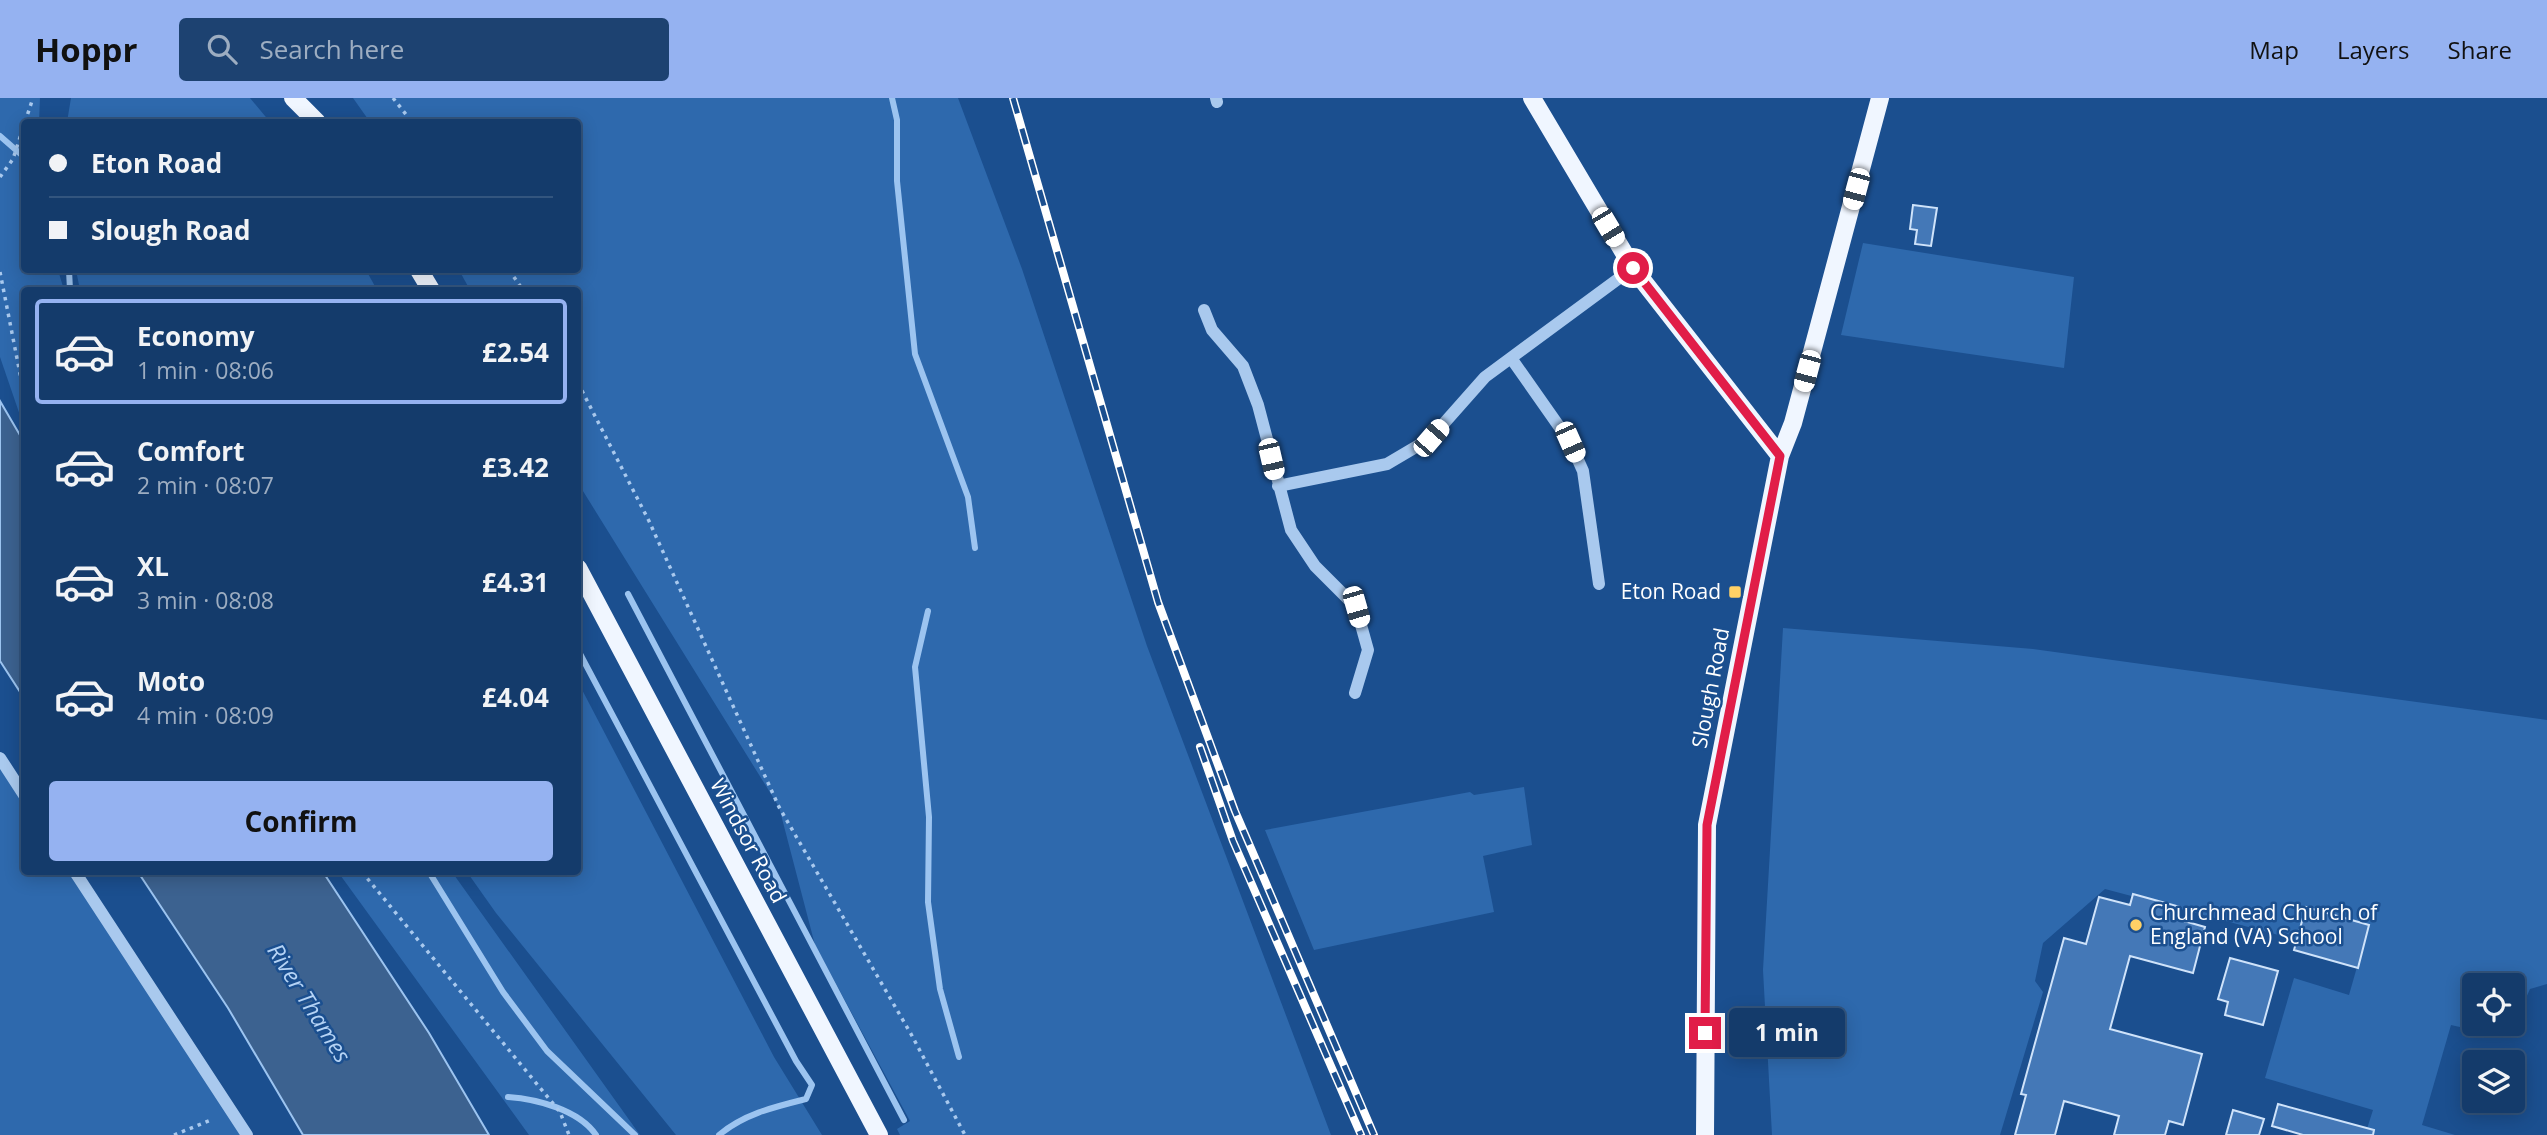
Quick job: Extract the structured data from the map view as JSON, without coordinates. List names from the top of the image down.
{
  "streets": {
    "main road": ["Slough Road", "Windsor Road"]
  },
  "water": ["River Thames"],
  "places": {
    "transit": ["Eton Road"],
    "other": ["Churchmead Church of England (VA) School"]
  },
  "page": {
    "header": "Hoppr",
    "search": "Search here",
    "nav": ["Map", "Layers", "Share"],
    "banner": ["Eton Road", "Slough Road"],
    "list": [
      {
        "name": "Economy",
        "note": "1 min · 08:06",
        "value": "£2.54"
      },
      {
        "name": "Comfort",
        "note": "2 min · 08:07",
        "value": "£3.42"
      },
      {
        "name": "XL",
        "note": "3 min · 08:08",
        "value": "£4.31"
      },
      {
        "name": "Moto",
        "note": "4 min · 08:09",
        "value": "£4.04"
      }
    ],
    "buttons": "Confirm",
    "bubble": "1 min"
  }
}
